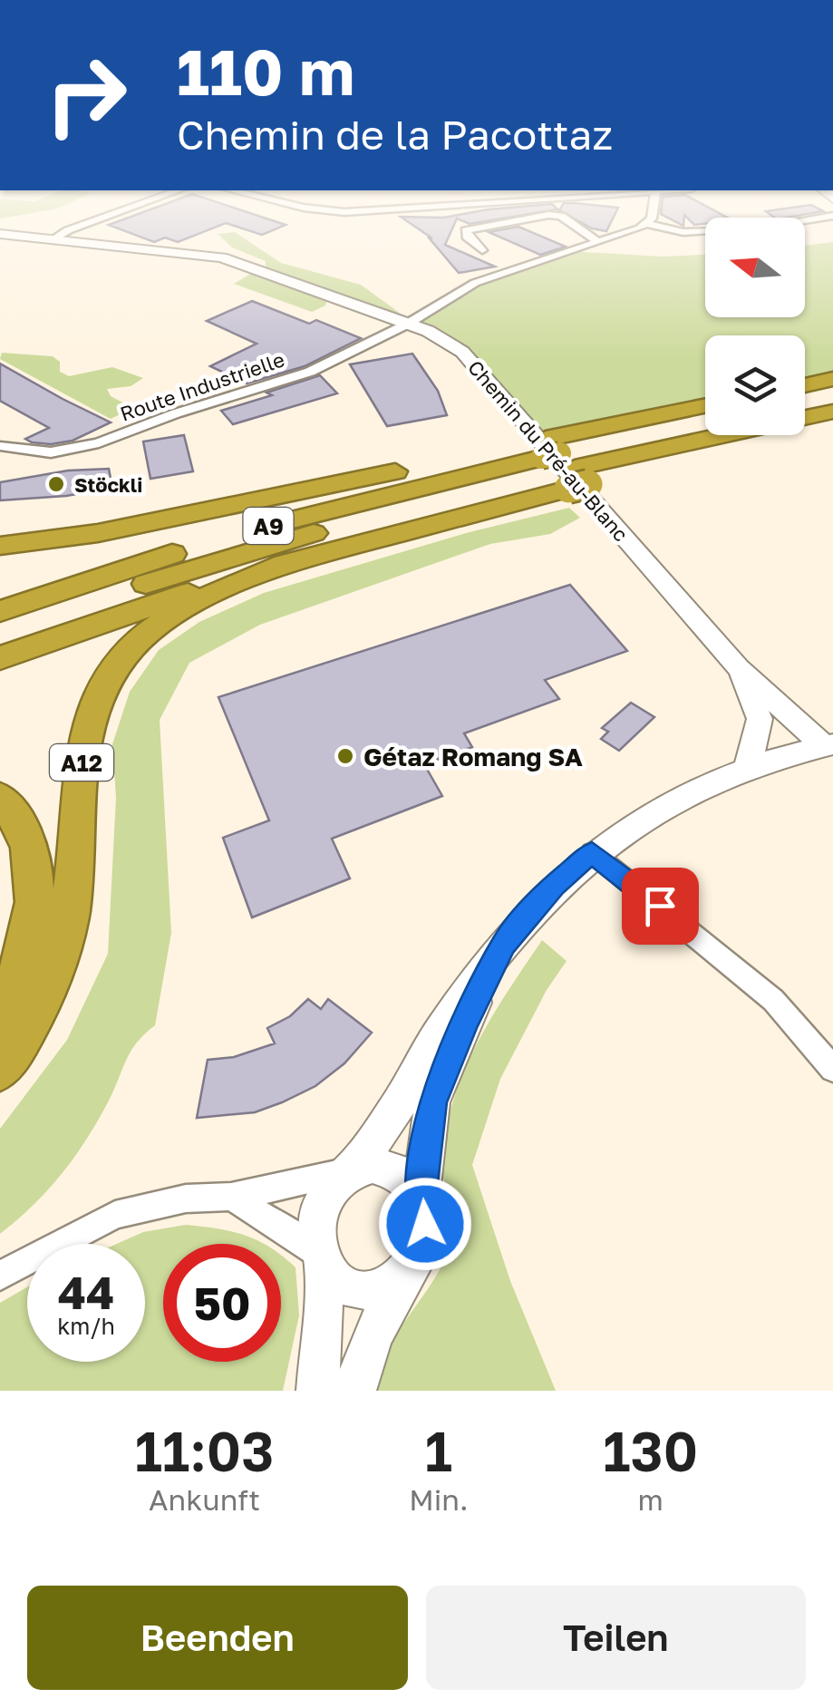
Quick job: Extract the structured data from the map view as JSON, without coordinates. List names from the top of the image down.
{
  "streets": {
    "highway": ["A9", "A12"],
    "street": ["Route Industrielle", "Chemin du Pré-au-Blanc"]
  },
  "crossings": [
    ["Route Industrielle", "Chemin du Pré-au-Blanc"]
  ],
  "places": ["Stöckli", "Gétaz Romang SA"],
  "north": "left",
  "page": {
    "turn": ["110 m", "Chemin de la Pacottaz"],
    "speed": "44 km/h",
    "limit": "50",
    "eta": [
      "11:03",
      "Ankunft",
      "1",
      "Min.",
      "130",
      "m"
    ],
    "buttons": ["Beenden", "Teilen"]
  }
}
